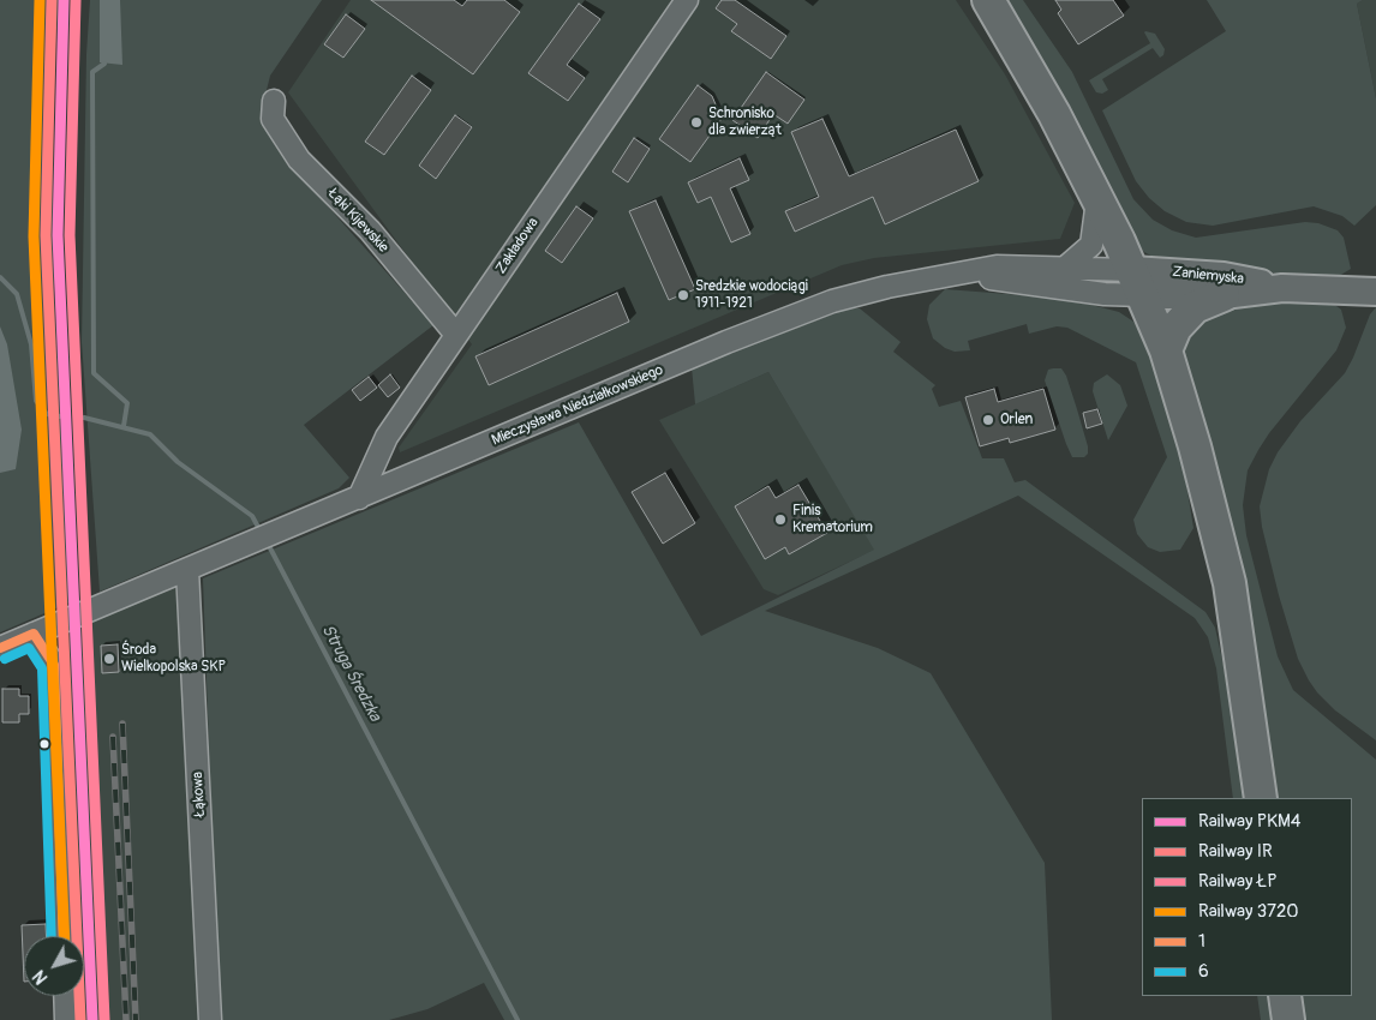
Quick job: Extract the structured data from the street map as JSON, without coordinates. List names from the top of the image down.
{
  "streets": {
    "main road": ["Zaniemyska"],
    "street": [
      "Łąki Kijewskie",
      "Zakładowa",
      "Mieczysława Niedziałkowskiego",
      "Łąkowa"
    ]
  },
  "crossings": [
    ["Łąki Kijewskie", "Zakładowa"],
    ["Zakładowa", "Mieczysława Niedziałkowskiego"],
    ["Zaniemyska", "Mieczysława Niedziałkowskiego"],
    ["Mieczysława Niedziałkowskiego", "Łąkowa"]
  ],
  "water": ["Struga Średzka"],
  "places": [
    "Schronisko dla zwierząt",
    "Sredzkie wodociągi 1911-1921",
    "Orlen",
    "Finis Krematorium",
    "Środa Wielkopolska SKP"
  ],
  "lines": [
    "rail line PKM4",
    "rail line IR",
    "rail line ŁP",
    "rail line 3720",
    "transit line 1",
    "transit line 6"
  ],
  "legend": [
    "Railway PKM4",
    "Railway IR",
    "Railway ŁP",
    "Railway 3720",
    "1",
    "6"
  ],
  "north": "bottom left"
}
